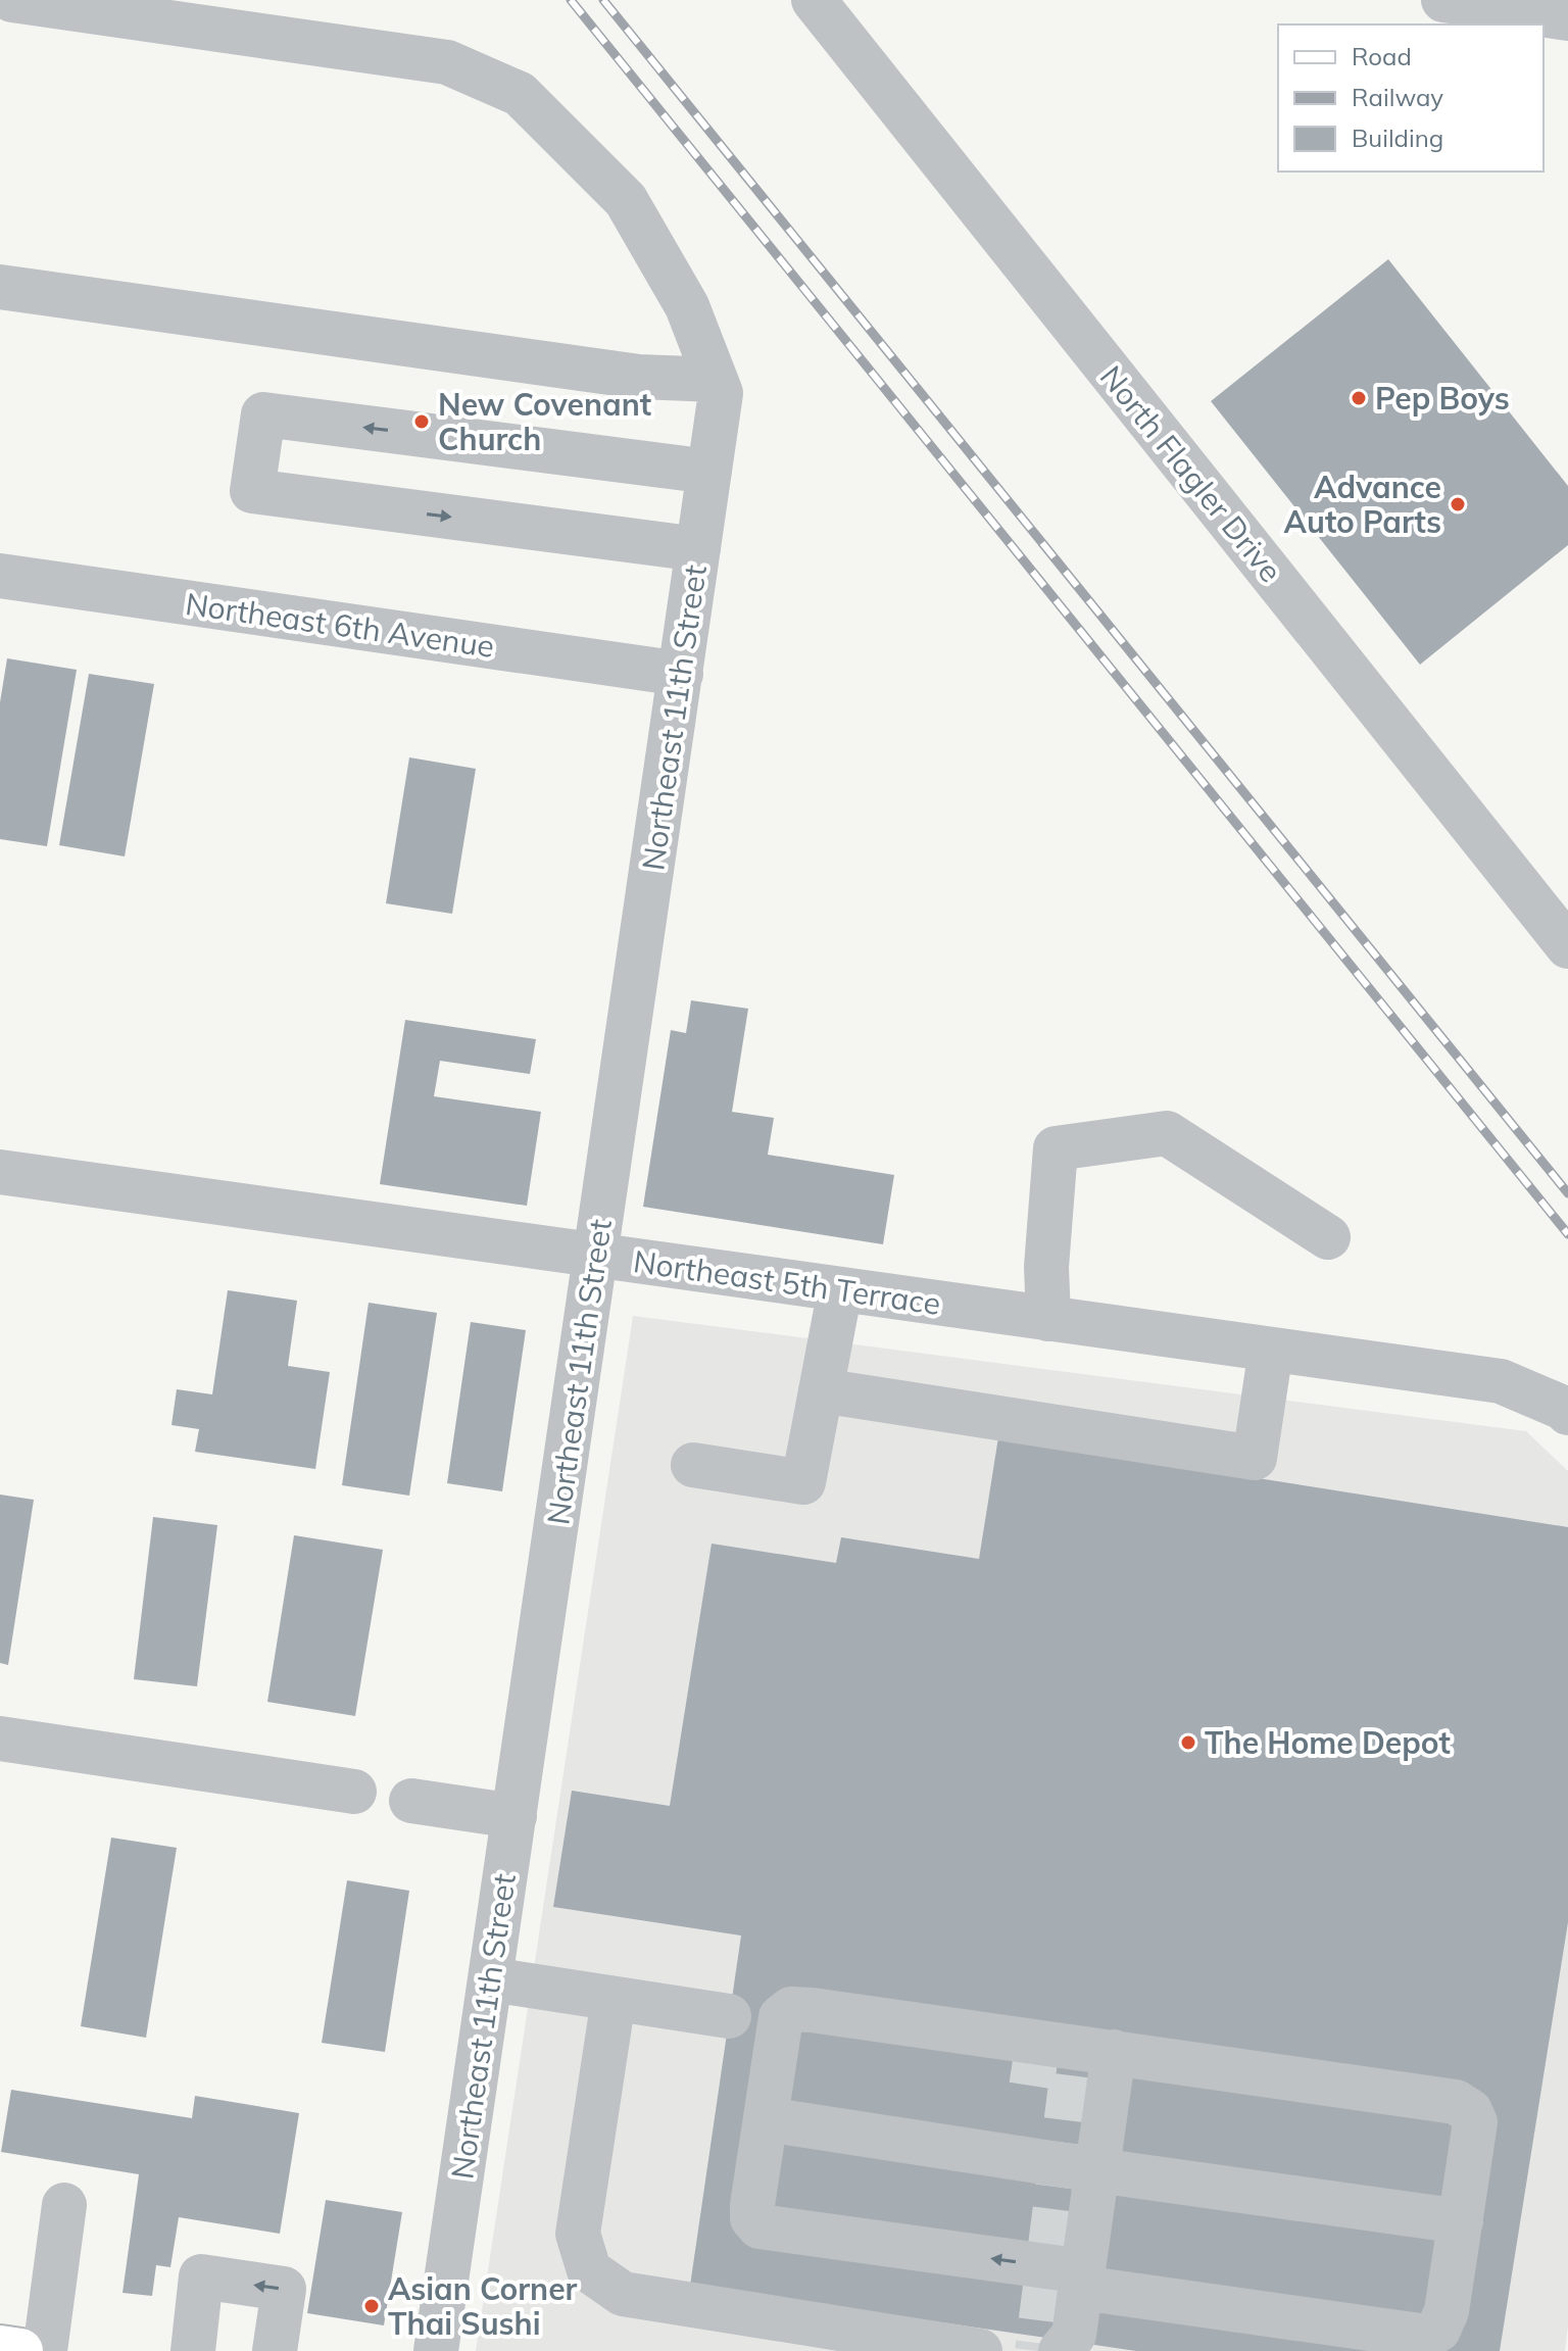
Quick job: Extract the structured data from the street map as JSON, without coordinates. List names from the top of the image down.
{
  "streets": {
    "street": [
      "North Flagler Drive",
      "Northeast 6th Avenue",
      "Northeast 11th Street",
      "Northeast 5th Terrace"
    ]
  },
  "crossings": [
    ["Northeast 6th Avenue", "Northeast 11th Street"],
    ["Northeast 11th Street", "Northeast 5th Terrace"]
  ],
  "places": [
    "Pep Boys",
    "New Covenant Church",
    "Advance Auto Parts",
    "The Home Depot",
    "Asian Corner Thai Sushi"
  ],
  "legend": ["Road", "Railway", "Building"]
}
